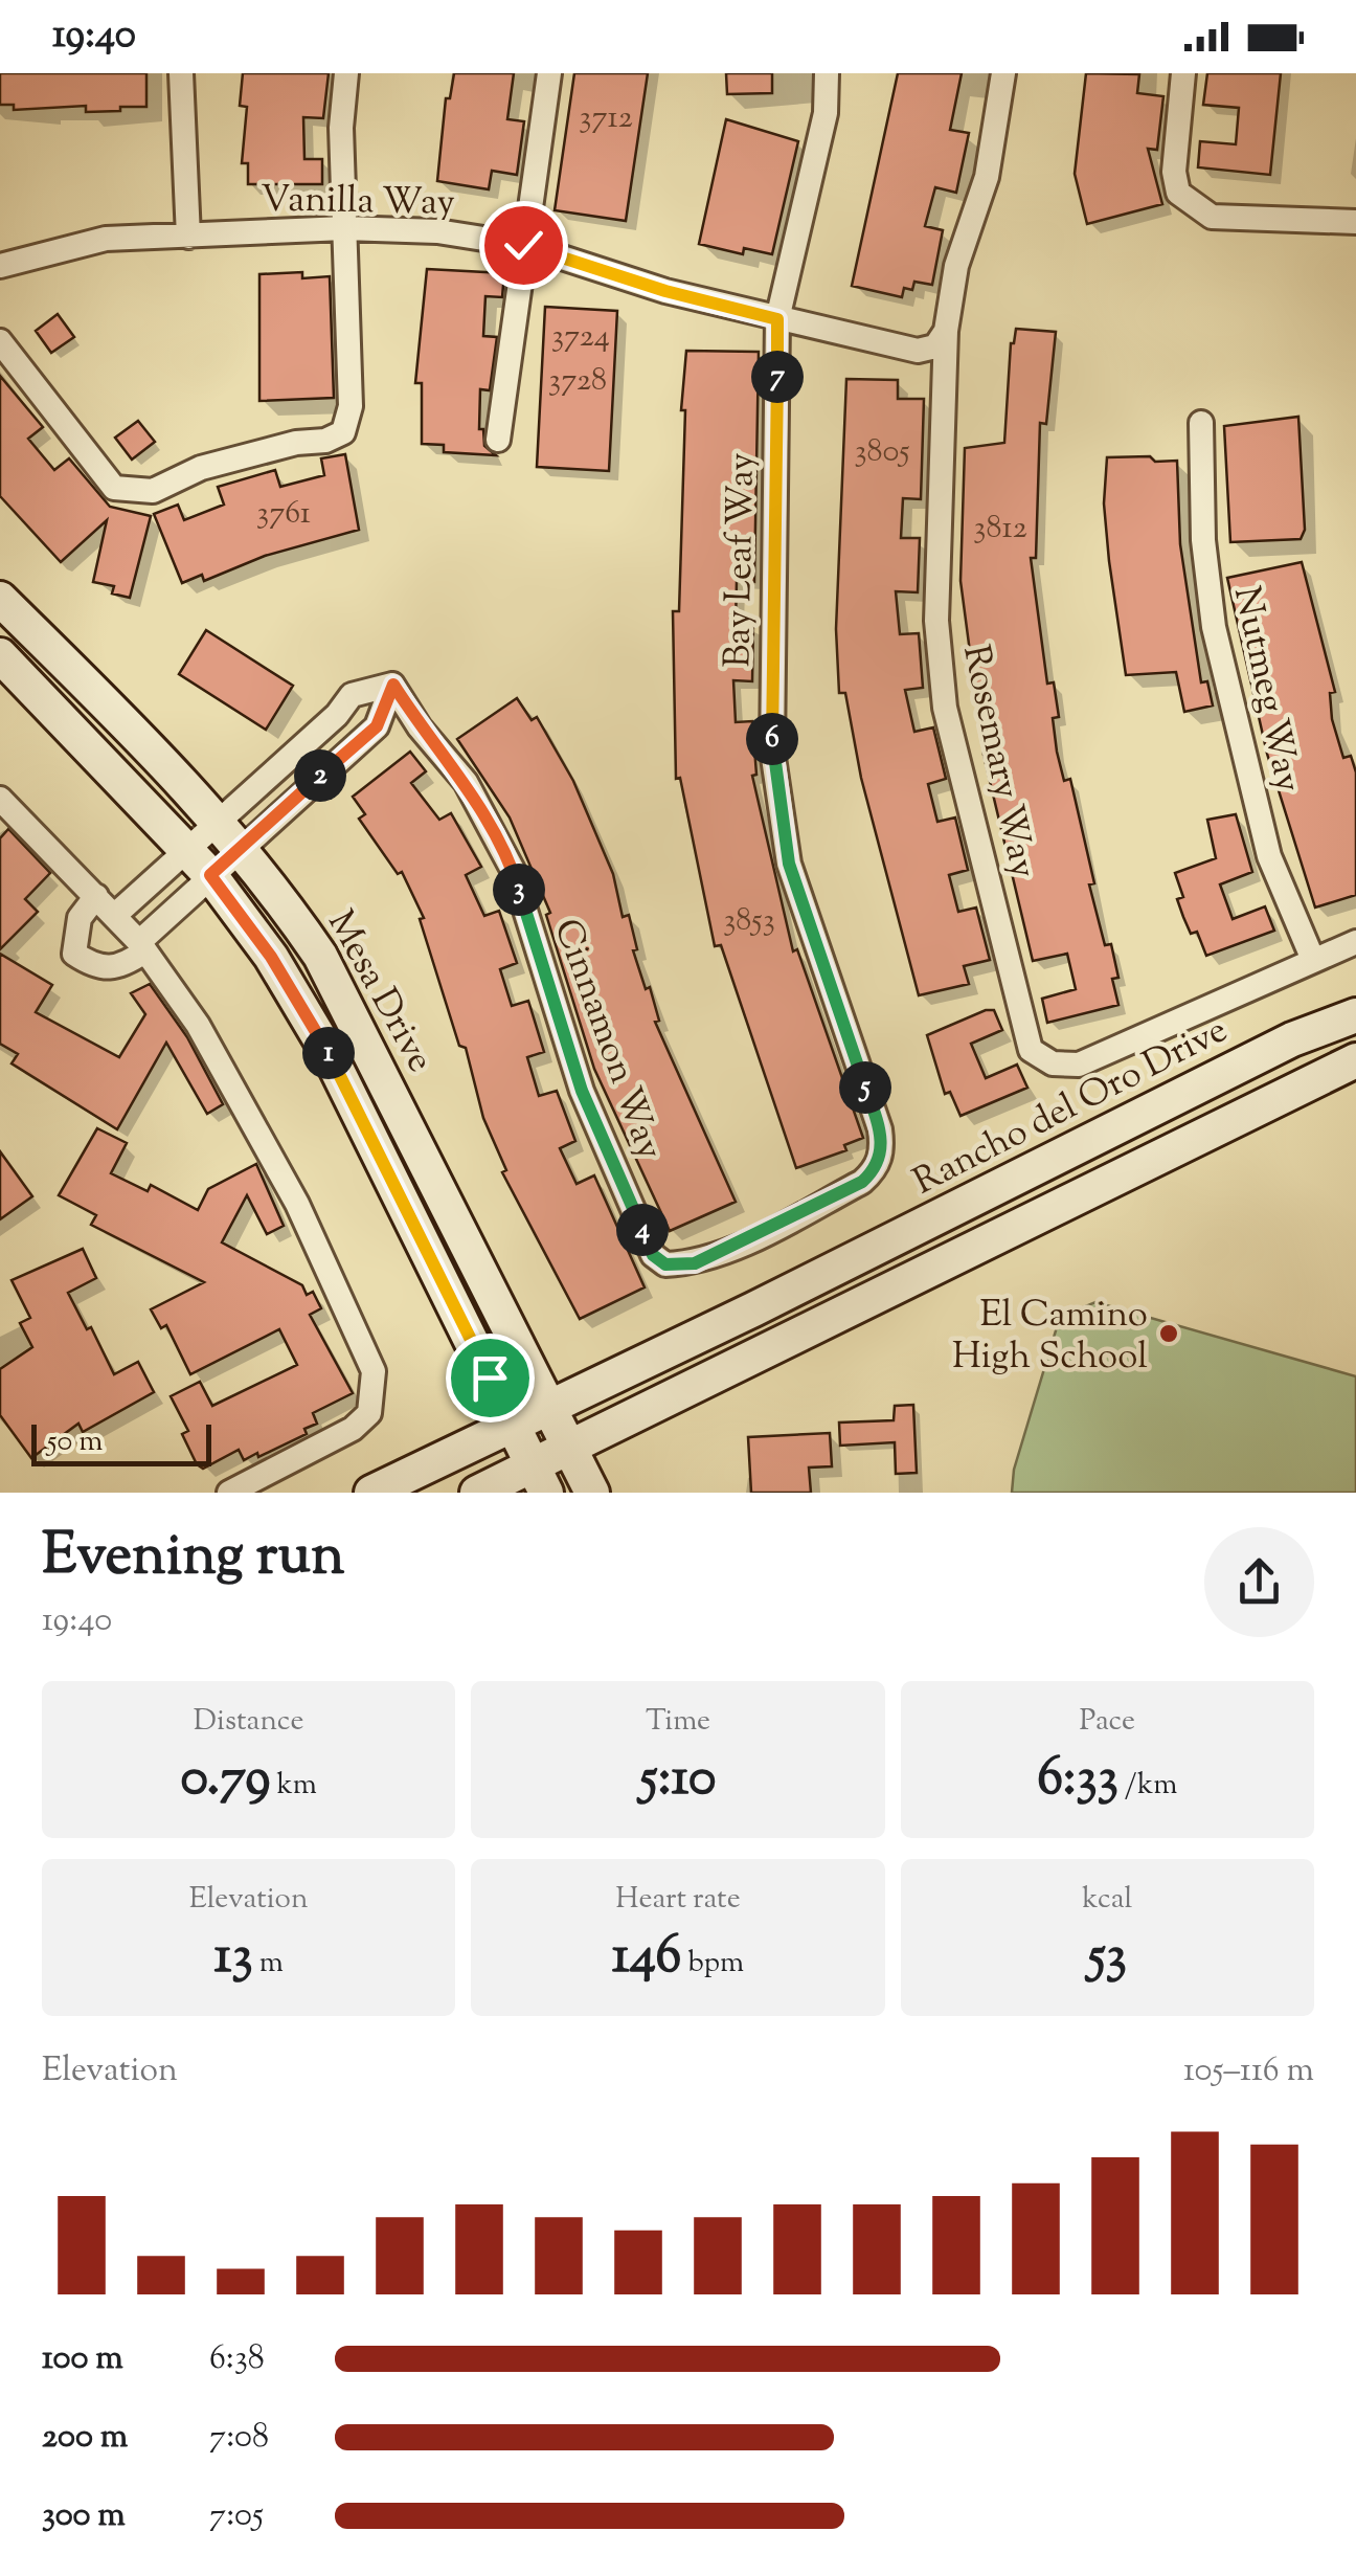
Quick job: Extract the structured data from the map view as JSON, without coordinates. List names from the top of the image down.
{
  "streets": {
    "main road": ["Mesa Drive", "Rancho del Oro Drive"],
    "street": [
      "Vanilla Way",
      "Bay Leaf Way",
      "Nutmeg Way",
      "Rosemary Way",
      "Cinnamon Way"
    ]
  },
  "crossings": [
    ["Vanilla Way", "Bay Leaf Way"],
    ["Vanilla Way", "Rosemary Way"],
    ["Bay Leaf Way", "Cinnamon Way"],
    ["Nutmeg Way", "Rosemary Way"],
    ["Mesa Drive", "Rancho del Oro Drive"]
  ],
  "places": ["El Camino High School"],
  "house_numbers": [
    "3712",
    "3724",
    "3728",
    "3805",
    "3761",
    "3812",
    "3853"
  ],
  "scale_bar": "50 m",
  "page": {
    "status": "19:40",
    "pins": [
      "7",
      "6",
      "2",
      "3",
      "1",
      "5",
      "4"
    ],
    "scale": "50 m",
    "heading": ["Evening run", "19:40"],
    "stats": [
      ["Distance", "0.79 km"],
      ["Time", "5:10"],
      ["Pace", "6:33 /km"],
      ["Elevation", "13 m"],
      ["Heart rate", "146 bpm"],
      ["kcal", "53"]
    ],
    "chart": ["Elevation", "105–116 m"],
    "list": [
      {
        "name": "100 m",
        "note": "6:38"
      },
      {
        "name": "200 m",
        "note": "7:08"
      },
      {
        "name": "300 m",
        "note": "7:05"
      }
    ]
  }
}
